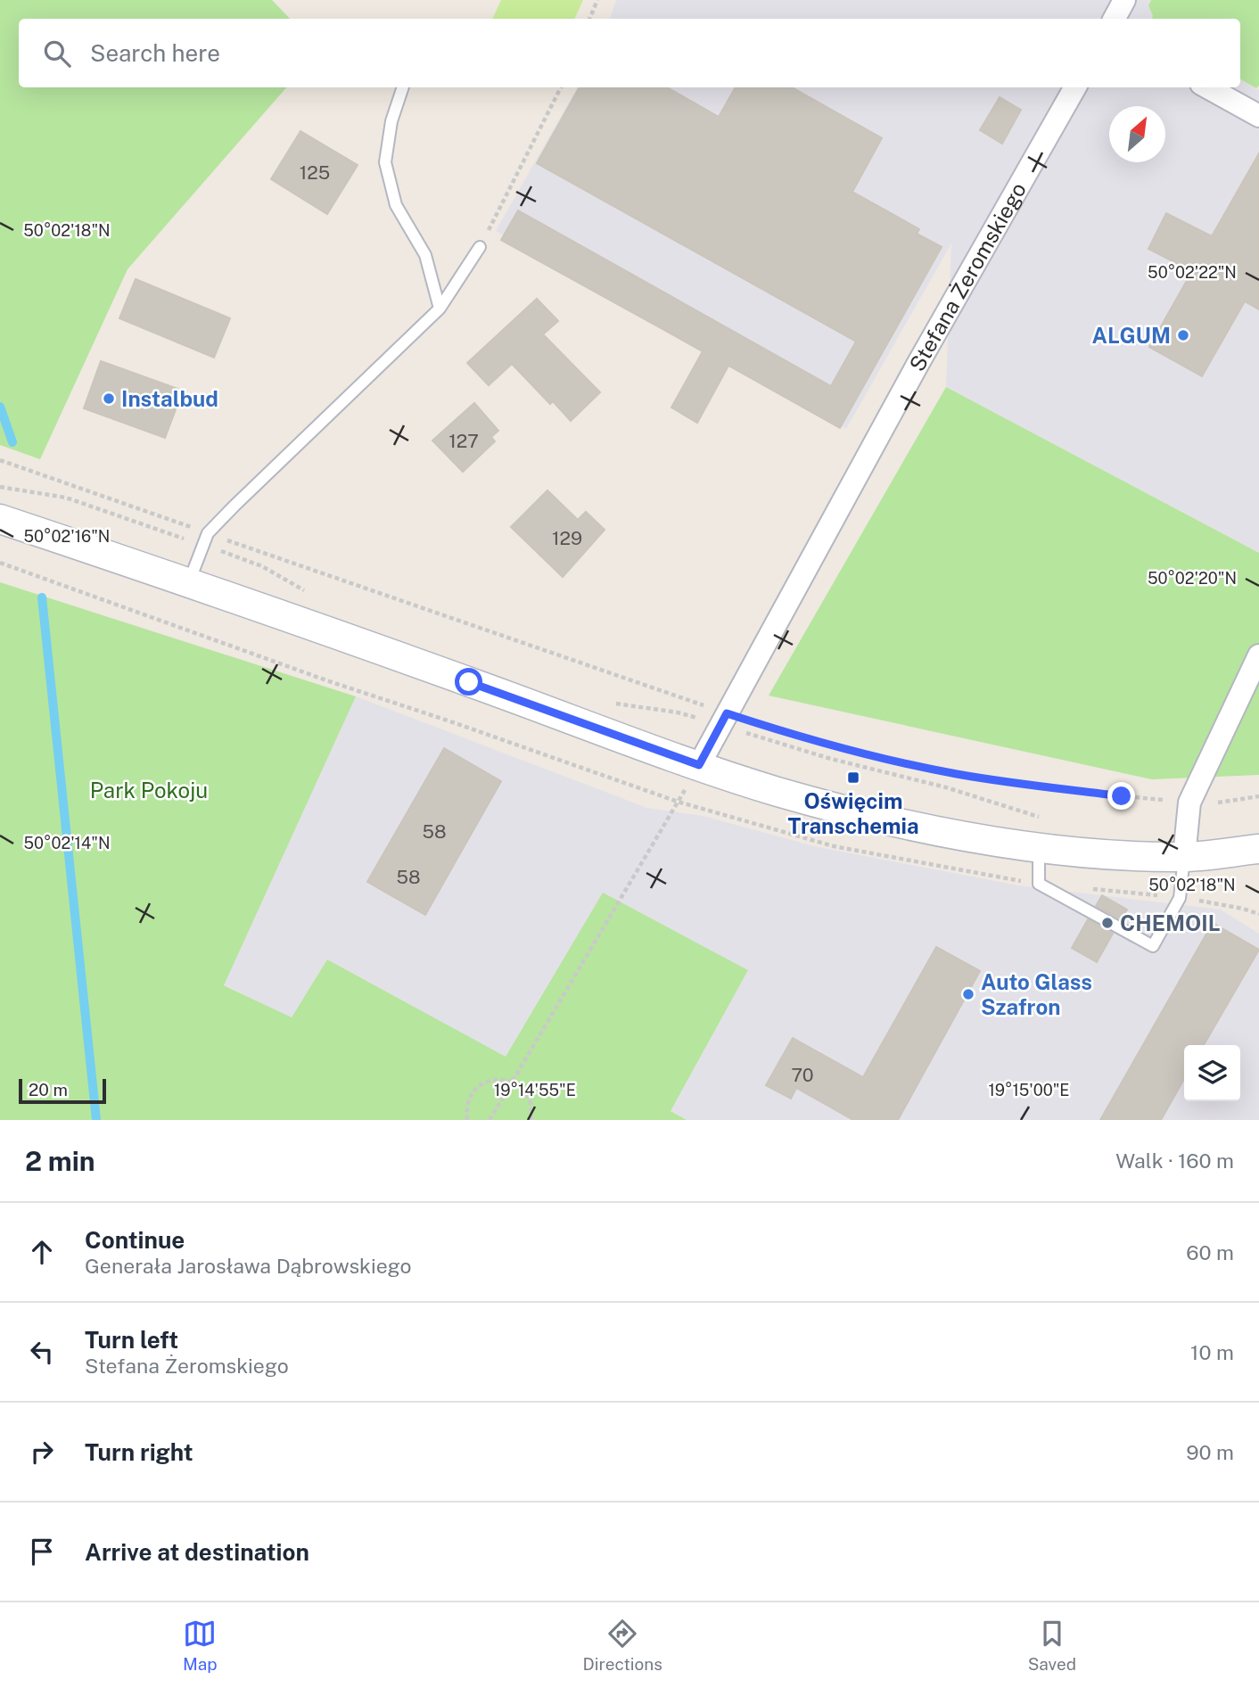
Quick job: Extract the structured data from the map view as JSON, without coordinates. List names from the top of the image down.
{
  "streets": {
    "street": ["Stefana Żeromskiego"]
  },
  "parks": ["Park Pokoju"],
  "places": {
    "other": [
      "ALGUM",
      "Instalbud",
      "CHEMOIL",
      "Auto Glass Szafron"
    ],
    "transit": ["Oświęcim Transchemia"]
  },
  "house_numbers": [
    "125",
    "127",
    "129",
    "58",
    "58",
    "70"
  ],
  "scale_bar": "20 m",
  "north": "top right",
  "page": {
    "search": "Search here",
    "scale": "20 m",
    "heading": ["2 min", "Walk · 160 m"],
    "list": [
      ["Continue", "Generała Jarosława Dąbrowskiego", "60 m"],
      ["Turn left", "Stefana Żeromskiego", "10 m"],
      ["Turn right", "90 m"],
      "Arrive at destination"
    ],
    "nav": ["Map", "Directions", "Saved"]
  },
  "coordinates": [
    "50°02'18\"N",
    "50°02'22\"N",
    "50°02'16\"N",
    "50°02'20\"N",
    "50°02'14\"N",
    "19°14'55\"E",
    "19°15'00\"E"
  ]
}
